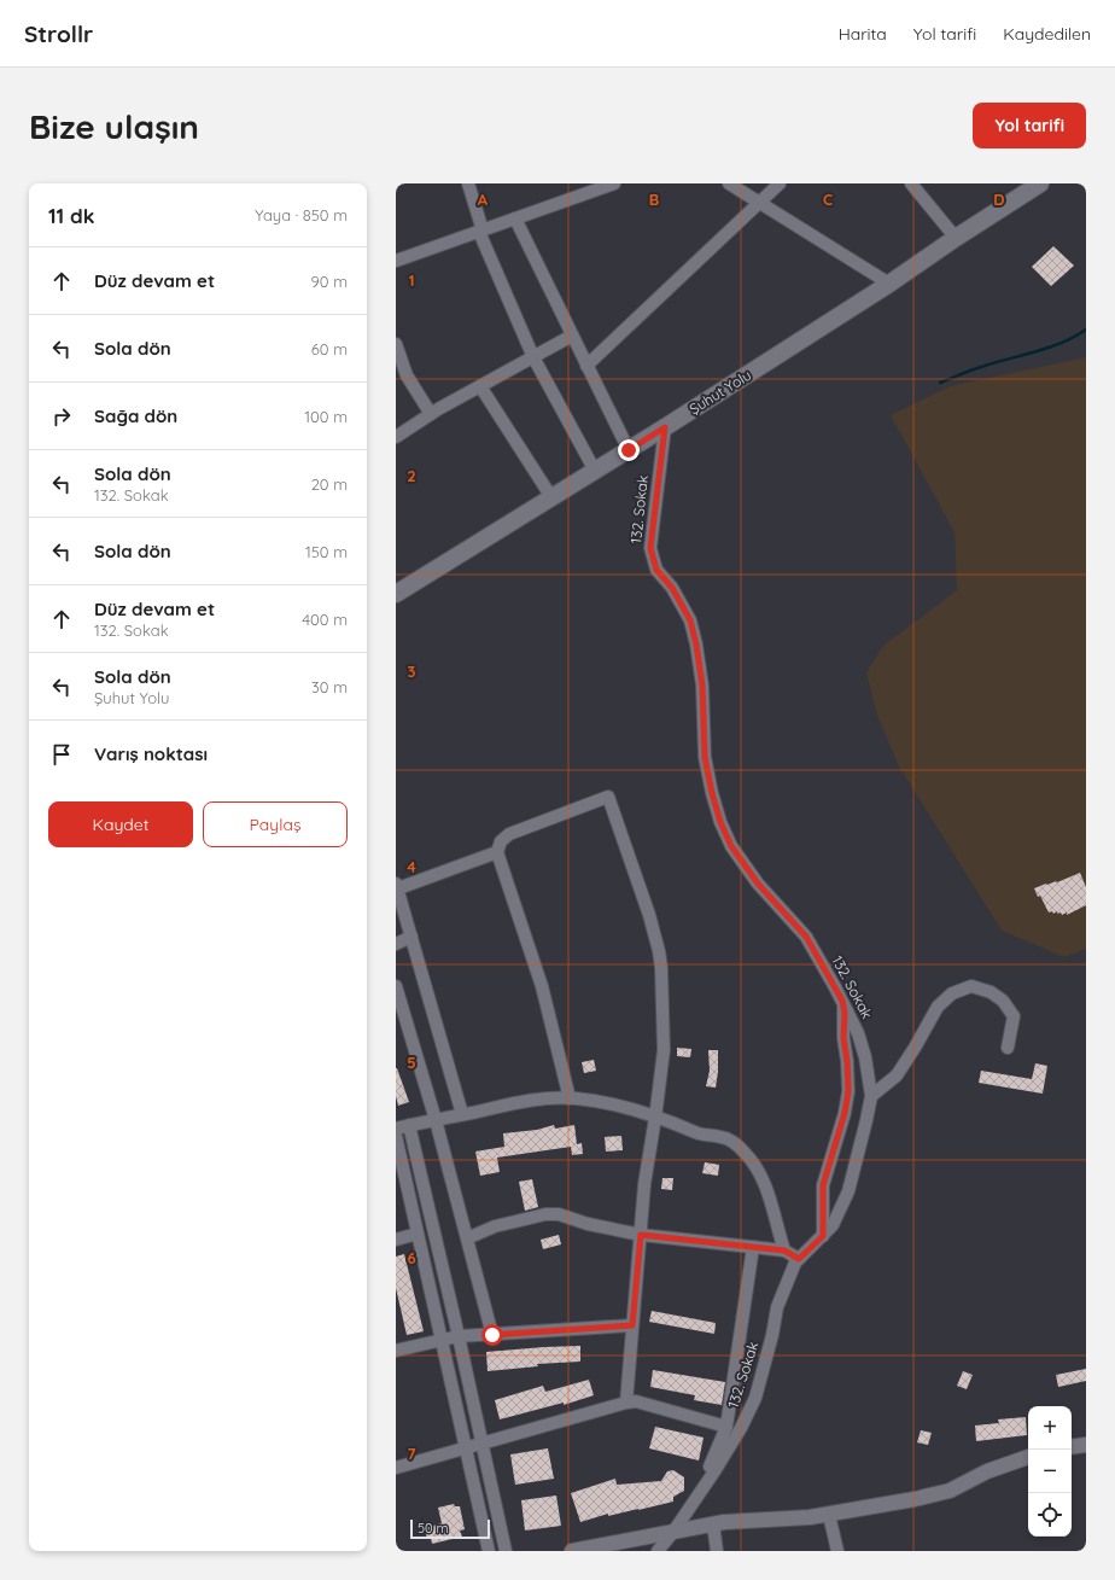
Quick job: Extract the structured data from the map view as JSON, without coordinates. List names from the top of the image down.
{
  "streets": {
    "main road": ["Şuhut Yolu"],
    "street": ["132. Sokak"]
  },
  "crossings": [
    ["Şuhut Yolu", "132. Sokak"]
  ],
  "scale_bar": "50 m",
  "page": {
    "header": "Strollr",
    "nav": ["Harita", "Yol tarifi", "Kaydedilen"],
    "buttons": [
      "Yol tarifi",
      ["Kaydet", "Paylaş"]
    ],
    "title": "Bize ulaşın",
    "heading": ["11 dk", "Yaya · 850 m"],
    "list": [
      ["Düz devam et", "90 m"],
      ["Sola dön", "60 m"],
      ["Sağa dön", "100 m"],
      ["Sola dön", "132. Sokak", "20 m"],
      ["Sola dön", "150 m"],
      ["Düz devam et", "132. Sokak", "400 m"],
      ["Sola dön", "Şuhut Yolu", "30 m"],
      "Varış noktası"
    ],
    "map_buttons": ["+", "−"],
    "scale": "50 m"
  },
  "grid": {
    "columns": [
      "A",
      "B",
      "C",
      "D"
    ],
    "rows": [
      "1",
      "2",
      "3",
      "4",
      "5",
      "6",
      "7"
    ]
  }
}
